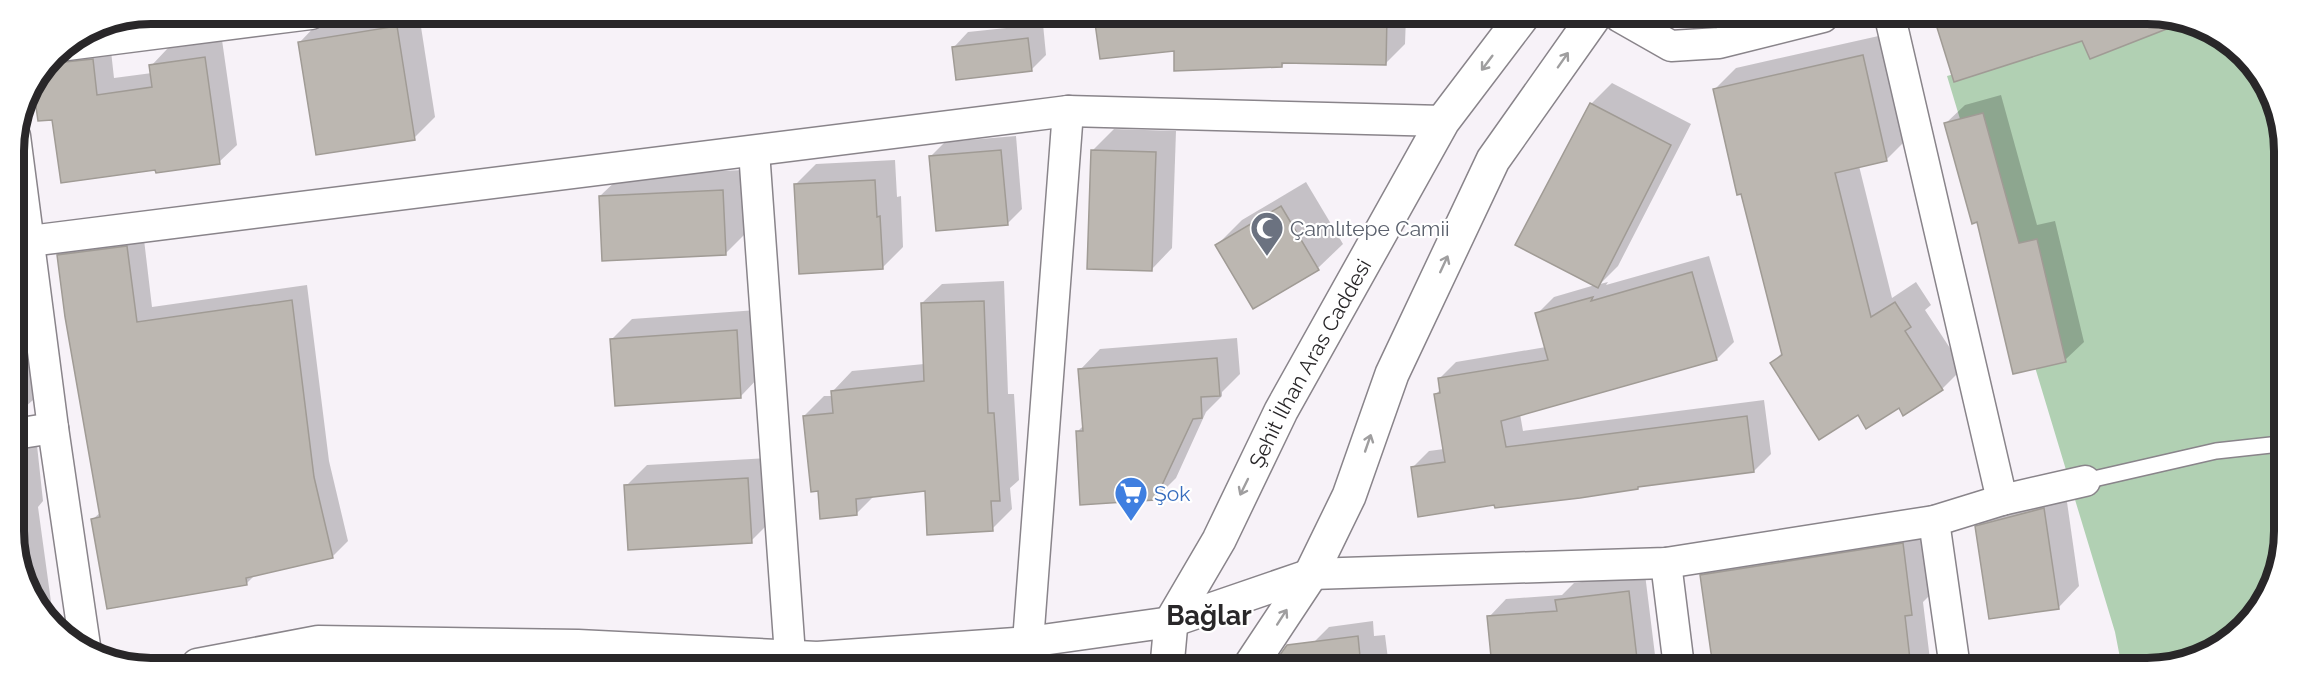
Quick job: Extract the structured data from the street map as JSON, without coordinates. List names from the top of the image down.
{
  "streets": {
    "main road": ["Şehit İlhan Aras Caddesi"]
  },
  "districts": ["Bağlar"],
  "places": {
    "mosque": ["Çamlıtepe Camii"],
    "supermarket": ["Şok"]
  }
}
